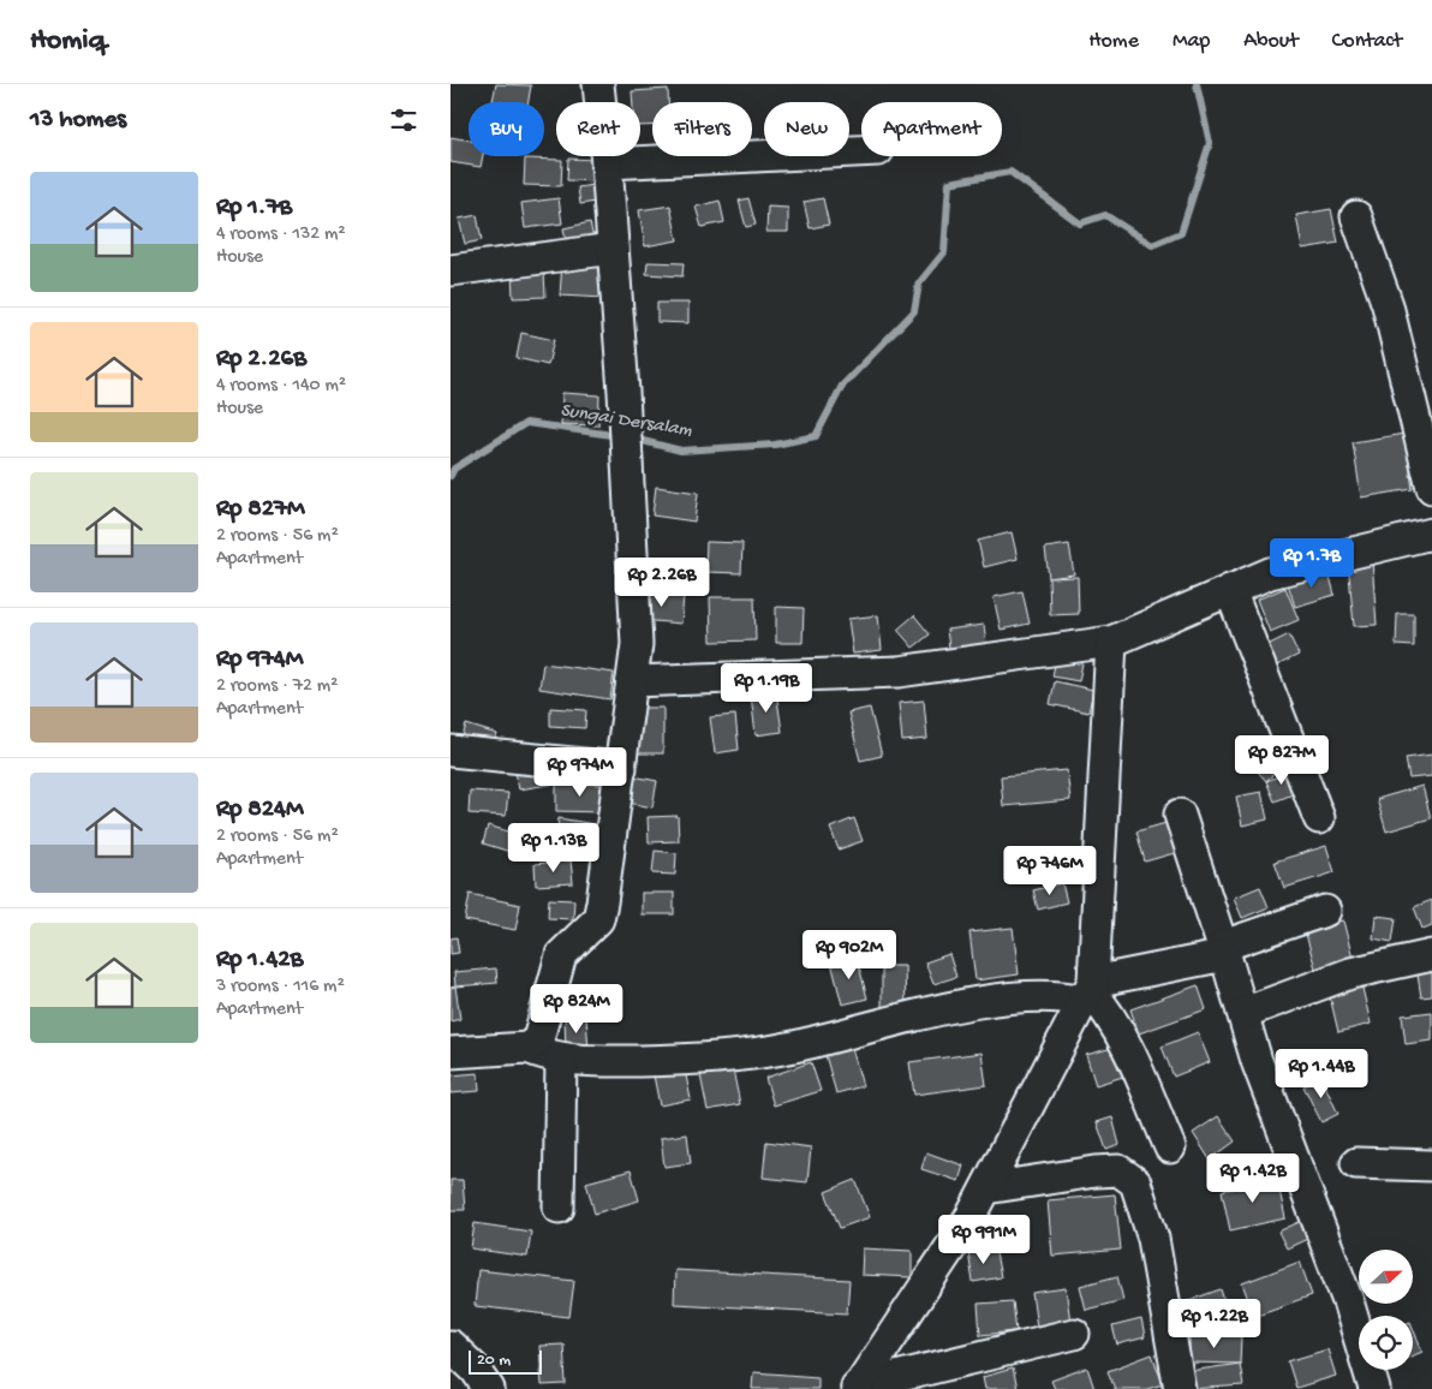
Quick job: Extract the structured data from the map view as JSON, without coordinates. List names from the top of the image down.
{
  "water": ["Sungai Dersalam"],
  "scale_bar": "20 m",
  "north": "right",
  "page": {
    "header": "Homiq",
    "nav": [
      "Home",
      "Map",
      "About",
      "Contact"
    ],
    "heading": "13 homes",
    "chip": [
      "Buy",
      "Rent",
      "Filters",
      "New",
      "Apartment"
    ],
    "list": [
      {
        "name": "Rp 1.7B",
        "note": "4 rooms · 132 m² · House"
      },
      {
        "name": "Rp 2.26B",
        "note": "4 rooms · 140 m² · House"
      },
      {
        "name": "Rp 827M",
        "note": "2 rooms · 56 m² · Apartment"
      },
      {
        "name": "Rp 974M",
        "note": "2 rooms · 72 m² · Apartment"
      },
      {
        "name": "Rp 824M",
        "note": "2 rooms · 56 m² · Apartment"
      },
      {
        "name": "Rp 1.42B",
        "note": "3 rooms · 116 m² · Apartment"
      }
    ],
    "price": [
      "Rp 1.7B",
      "Rp 2.26B",
      "Rp 1.19B",
      "Rp 827M",
      "Rp 974M",
      "Rp 1.13B",
      "Rp 746M",
      "Rp 902M",
      "Rp 824M",
      "Rp 1.44B",
      "Rp 1.42B",
      "Rp 991M",
      "Rp 1.22B"
    ],
    "scale": "20 m"
  }
}
